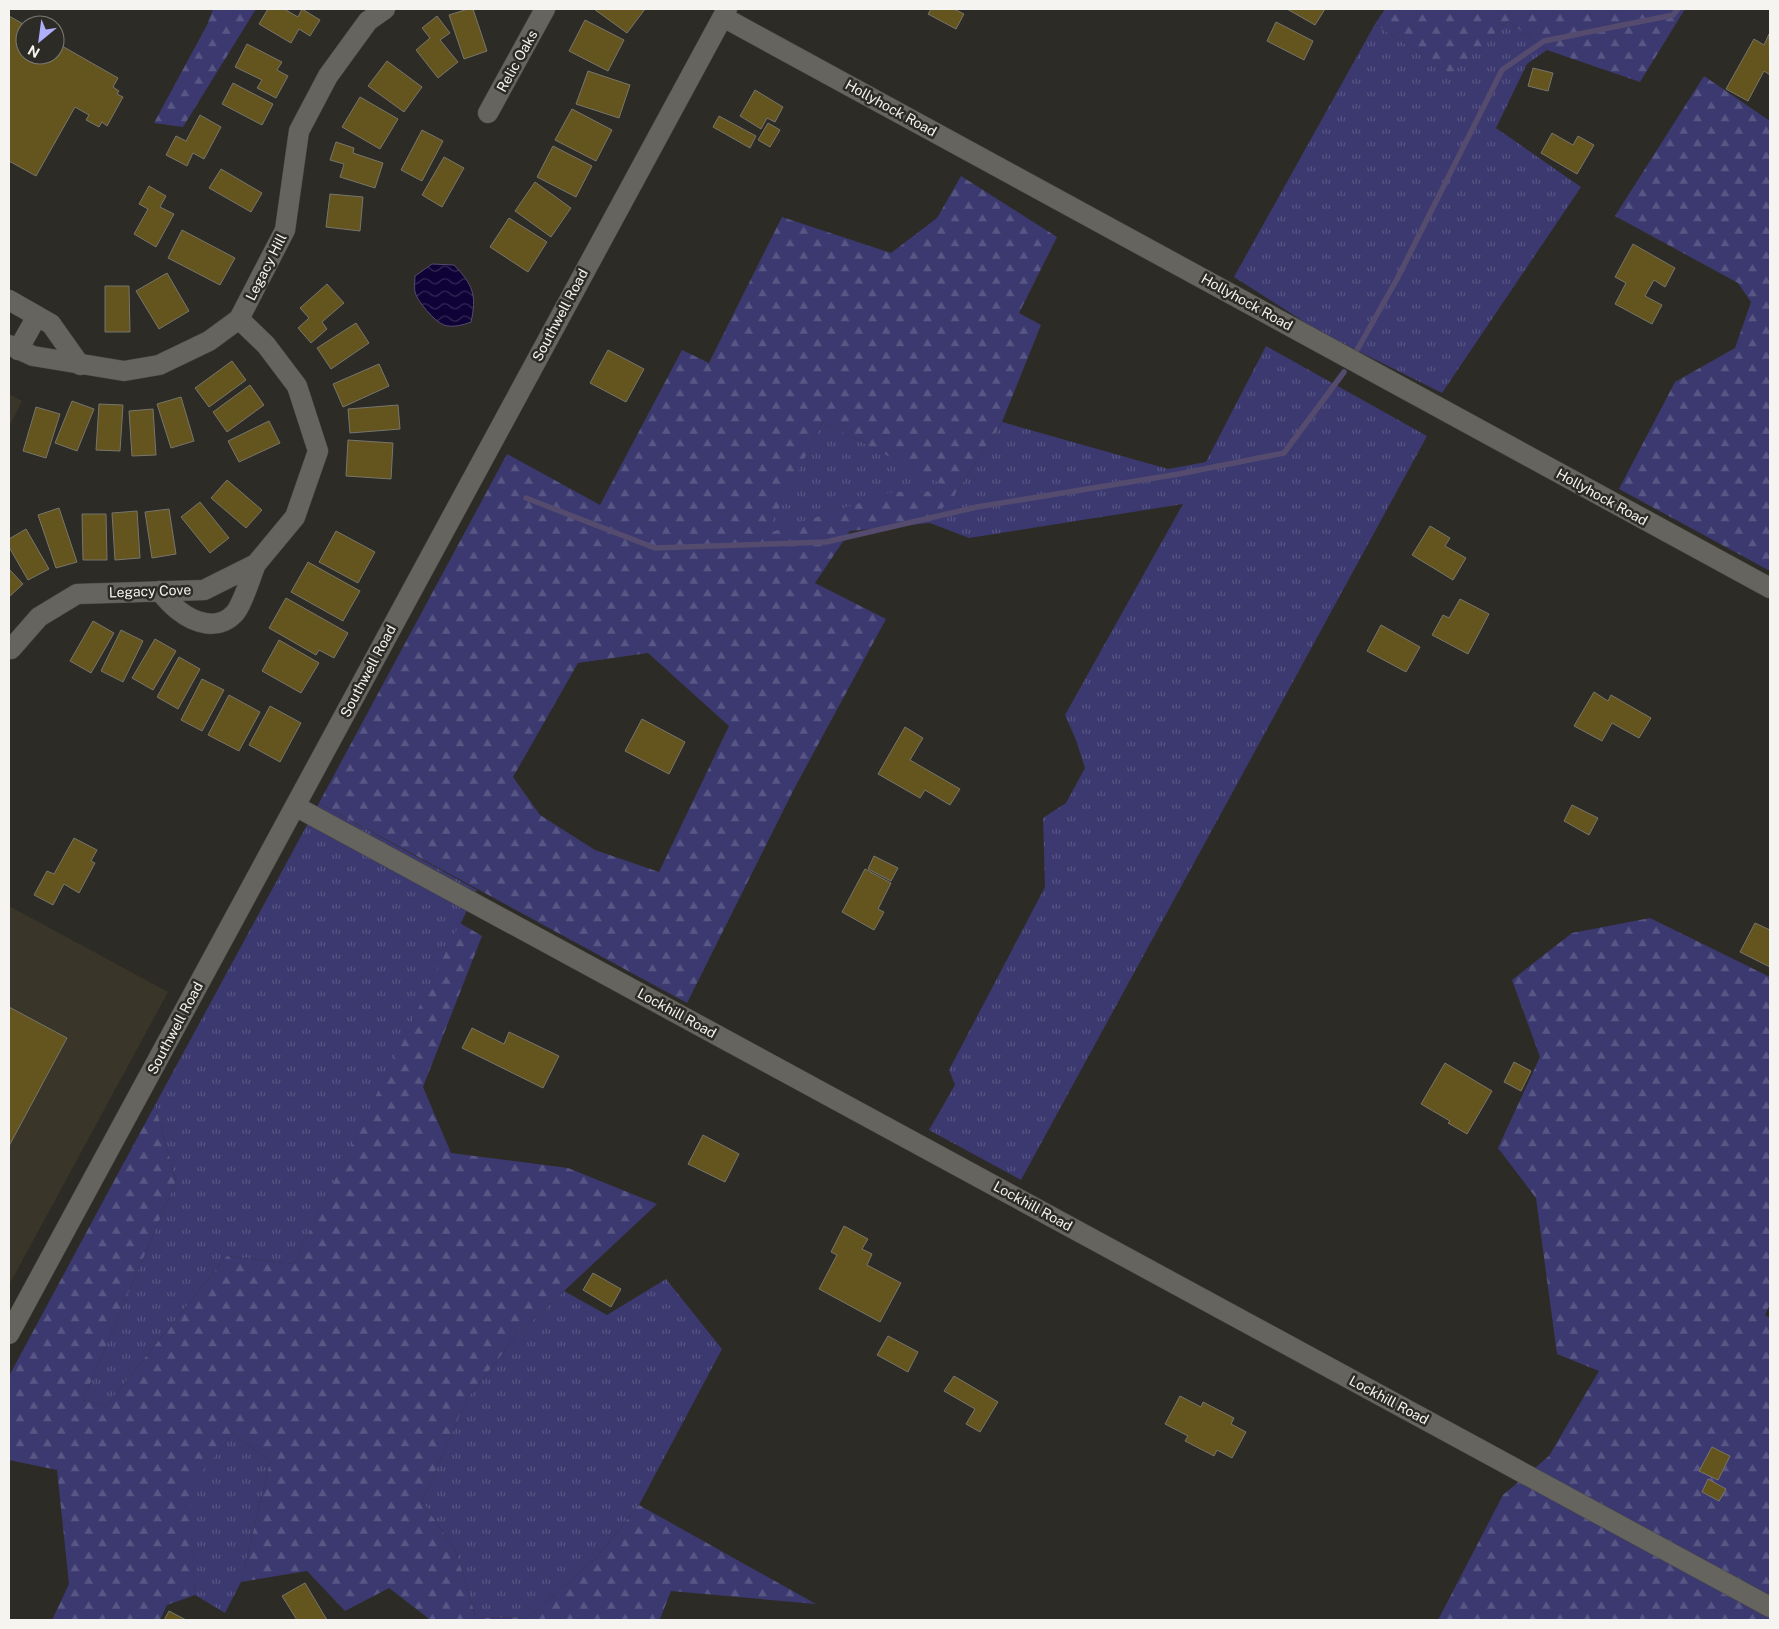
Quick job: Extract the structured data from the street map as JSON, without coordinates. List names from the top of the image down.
{
  "streets": {
    "street": [
      "Relic Oaks",
      "Hollyhock Road",
      "Legacy Hill",
      "Southwell Road",
      "Legacy Cove",
      "Lockhill Road"
    ]
  },
  "crossings": [
    ["Hollyhock Road", "Southwell Road"],
    ["Legacy Hill", "Legacy Cove"],
    ["Southwell Road", "Lockhill Road"]
  ],
  "north": "bottom left"
}
